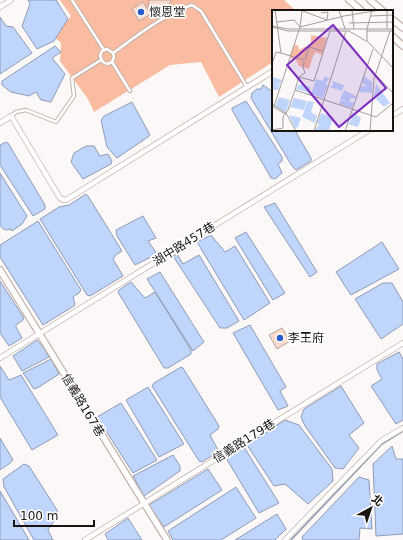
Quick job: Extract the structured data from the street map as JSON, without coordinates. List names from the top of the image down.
{
  "streets": {
    "street": ["湖中路457巷", "信義路167巷", "信義路179巷"]
  },
  "crossings": [
    ["湖中路457巷", "信義路167巷"],
    ["信義路167巷", "信義路179巷"]
  ],
  "places": ["懷恩堂", "李王府"],
  "scale_bar": "100 m",
  "north": "top right"
}
